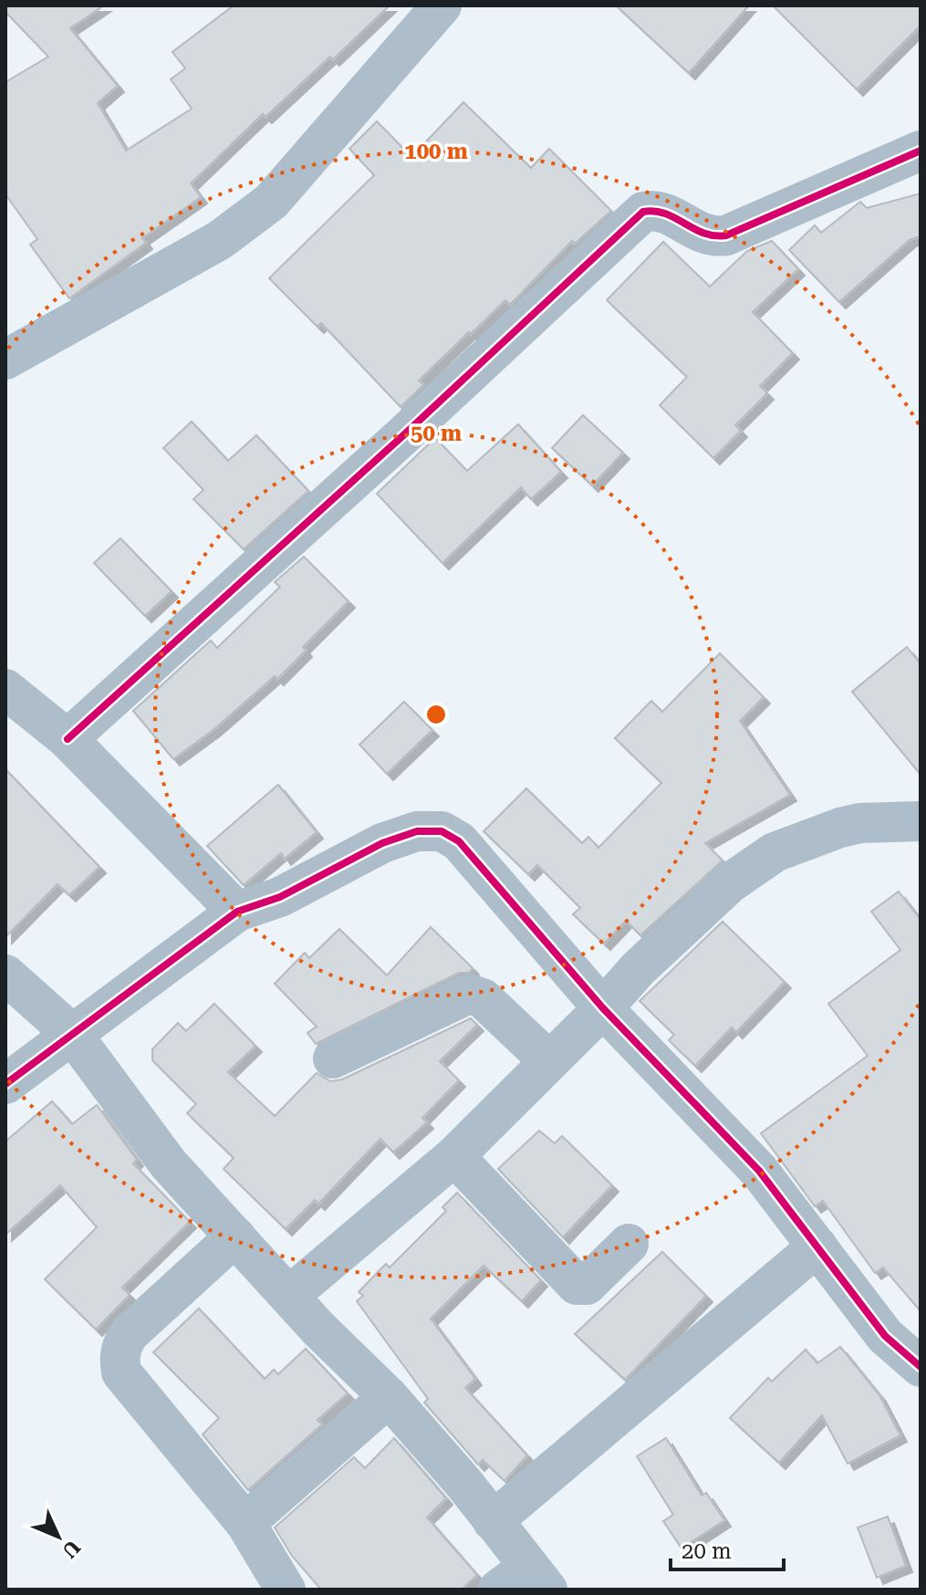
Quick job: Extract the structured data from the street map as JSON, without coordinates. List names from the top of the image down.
{
  "scale_bar": "20 m",
  "north": "bottom right",
  "rings": ["100 m", "50 m"]
}
